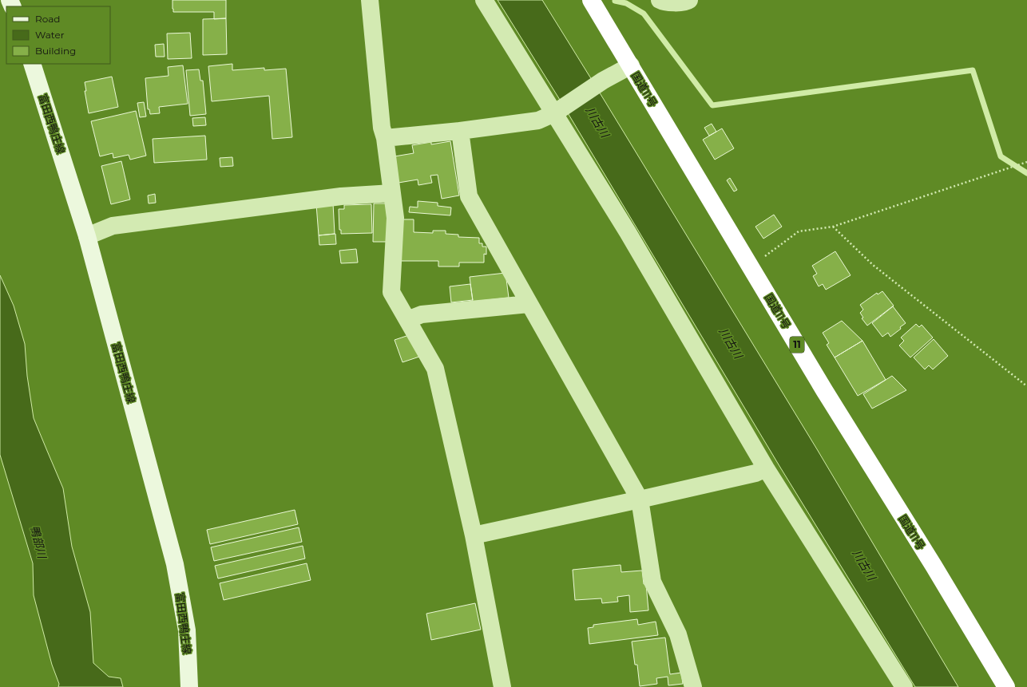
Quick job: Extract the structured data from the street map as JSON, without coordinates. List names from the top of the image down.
{
  "streets": {
    "highway": ["国道11号", "11"],
    "main road": ["富田西鴨庄線"]
  },
  "water": ["川古川", "鴨部川"],
  "legend": ["Road", "Water", "Building"]
}
